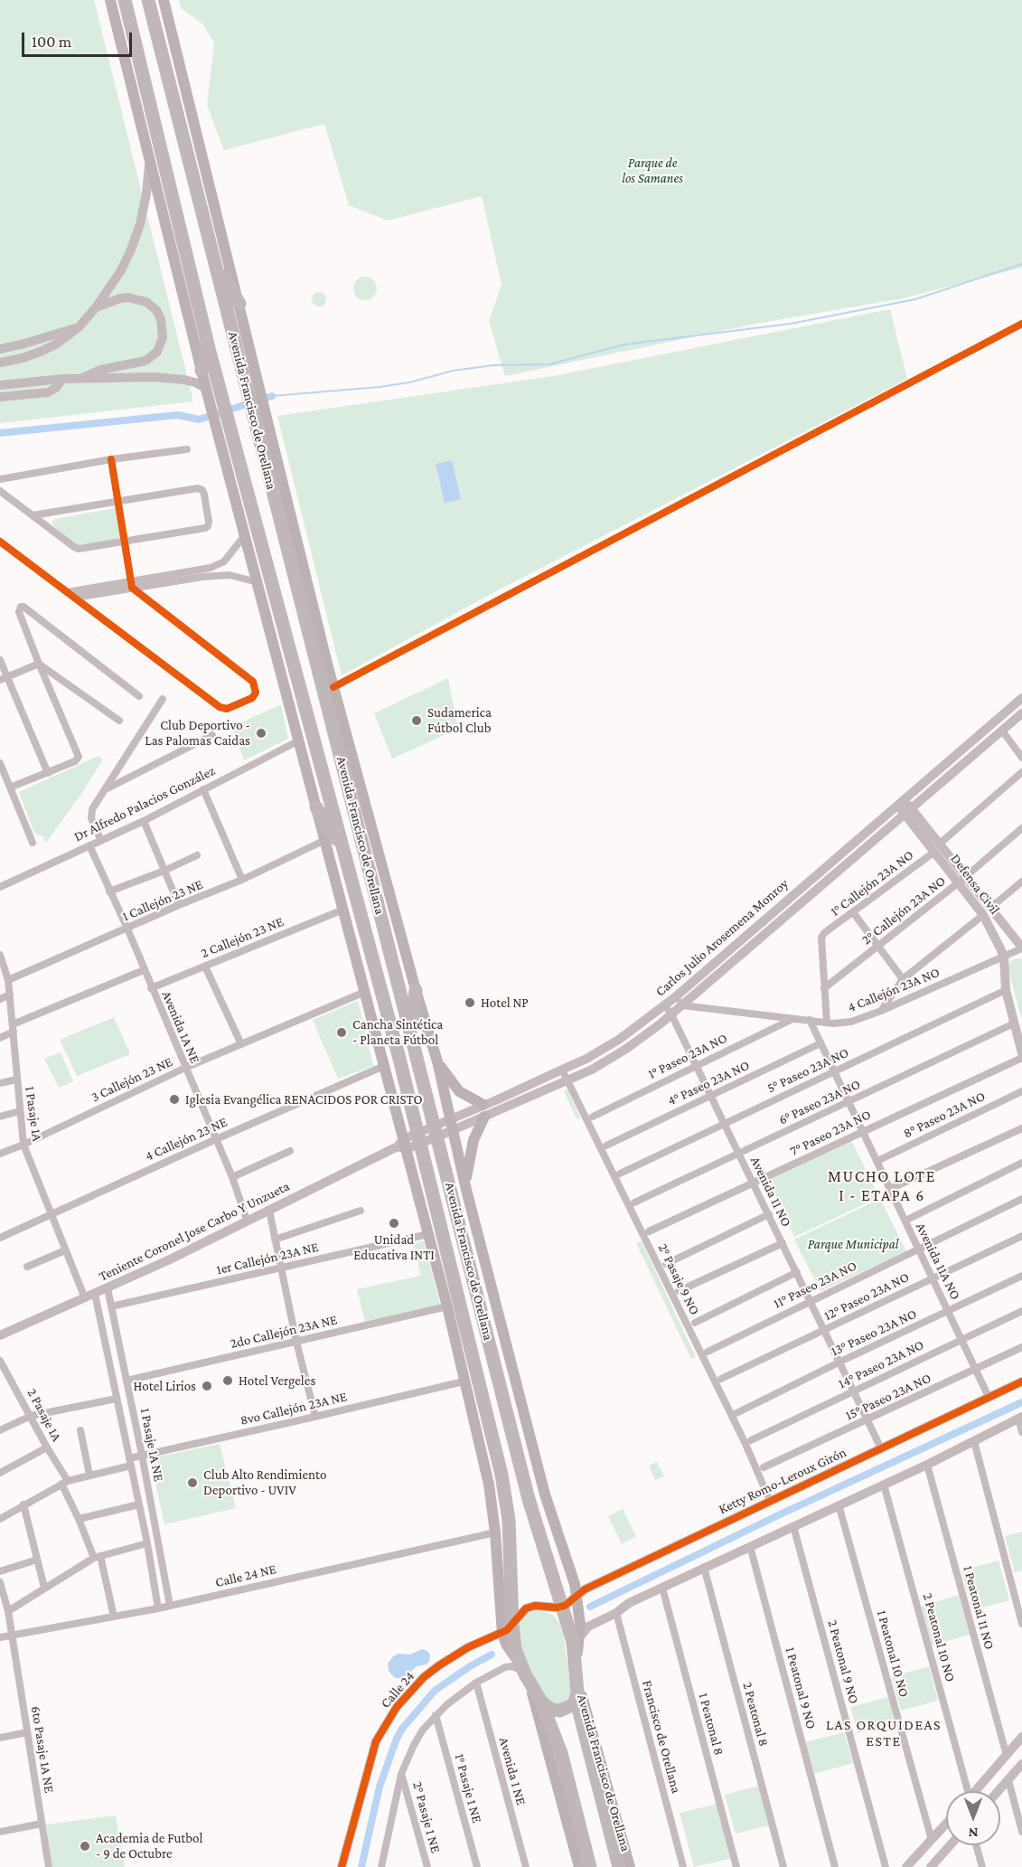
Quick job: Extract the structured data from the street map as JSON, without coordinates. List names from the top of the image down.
{
  "streets": {
    "highway": ["Avenida Francisco de Orellana"],
    "street": [
      "Dr Alfredo Palacios González",
      "1° Callejón 23A NO",
      "Defensa Civil",
      "1 Callejón 23 NE",
      "2° Callejón 23A NO",
      "2 Callejón 23 NE",
      "Carlos Julio Arosemena Monroy",
      "4 Callejón 23A NO",
      "Avenida 1A NE",
      "1° Paseo 23A NO",
      "5° Paseo 23A NO",
      "3 Callejón 23 NE",
      "4° Paseo 23A NO",
      "6° Paseo 23A NO",
      "1 Pasaje 1A",
      "8° Paseo 23A NO",
      "7° Paseo 23A NO",
      "4 Callejón 23 NE",
      "Avenida 11 NO",
      "Teniente Coronel Jose Carbo Y Unzueta",
      "1er Callejón 23A NE",
      "Avenida 11A NO",
      "2° Pasaje 9 NO",
      "11° Paseo 23A NO",
      "12° Paseo 23A NO",
      "2do Callejón 23A NE",
      "13° Paseo 23A NO",
      "14° Paseo 23A NO",
      "15° Paseo 23A NO",
      "8vo Callejón 23A NE",
      "2 Pasaje 1A",
      "1 Pasaje 1A NE",
      "Ketty Romo-Leroux Girón",
      "Calle 24 NE",
      "1 Peatonal 11 NO",
      "2 Peatonal 10 NO",
      "1 Peatonal 10 NO",
      "2 Peatonal 9 NO",
      "1 Peatonal 9 NO",
      "Calle 24",
      "2 Peatonal 8",
      "1 Peatonal 8",
      "Francisco de Orellana",
      "6to Pasaje 1A NE",
      "Avenida 1 NE",
      "1° Pasaje 1 NE",
      "2° Pasaje 1 NE"
    ]
  },
  "crossings": [
    ["Avenida Francisco de Orellana", "Dr Alfredo Palacios González"],
    ["Avenida Francisco de Orellana", "1 Callejón 23 NE"],
    ["Avenida Francisco de Orellana", "2 Callejón 23 NE"],
    ["Avenida Francisco de Orellana", "Carlos Julio Arosemena Monroy"],
    ["Avenida Francisco de Orellana", "3 Callejón 23 NE"],
    ["Avenida Francisco de Orellana", "4 Callejón 23 NE"],
    ["Avenida Francisco de Orellana", "Teniente Coronel Jose Carbo Y Unzueta"],
    ["Avenida Francisco de Orellana", "1er Callejón 23A NE"],
    ["Avenida Francisco de Orellana", "2do Callejón 23A NE"],
    ["Avenida Francisco de Orellana", "8vo Callejón 23A NE"],
    ["Avenida Francisco de Orellana", "Ketty Romo-Leroux Girón"],
    ["Avenida Francisco de Orellana", "Calle 24 NE"],
    ["Avenida Francisco de Orellana", "Calle 24"],
    ["Dr Alfredo Palacios González", "Avenida 1A NE"],
    ["1° Callejón 23A NO", "Defensa Civil"],
    ["1° Callejón 23A NO", "2° Callejón 23A NO"],
    ["Defensa Civil", "2° Callejón 23A NO"],
    ["Defensa Civil", "Carlos Julio Arosemena Monroy"],
    ["Defensa Civil", "4 Callejón 23A NO"],
    ["Defensa Civil", "5° Paseo 23A NO"],
    ["Defensa Civil", "6° Paseo 23A NO"],
    ["1 Callejón 23 NE", "Avenida 1A NE"],
    ["1 Callejón 23 NE", "1 Pasaje 1A"],
    ["2 Callejón 23 NE", "Avenida 1A NE"],
    ["Carlos Julio Arosemena Monroy", "4 Callejón 23A NO"],
    ["Carlos Julio Arosemena Monroy", "Avenida 11 NO"],
    ["Carlos Julio Arosemena Monroy", "Teniente Coronel Jose Carbo Y Unzueta"],
    ["Carlos Julio Arosemena Monroy", "2° Pasaje 9 NO"],
    ["4 Callejón 23A NO", "1° Paseo 23A NO"],
    ["4 Callejón 23A NO", "Avenida 11A NO"],
    ["Avenida 1A NE", "3 Callejón 23 NE"],
    ["Avenida 1A NE", "4 Callejón 23 NE"],
    ["Avenida 1A NE", "Teniente Coronel Jose Carbo Y Unzueta"],
    ["1° Paseo 23A NO", "Avenida 11 NO"],
    ["5° Paseo 23A NO", "Avenida 11 NO"],
    ["5° Paseo 23A NO", "Avenida 11A NO"],
    ["3 Callejón 23 NE", "1 Pasaje 1A"],
    ["4° Paseo 23A NO", "Avenida 11 NO"],
    ["4° Paseo 23A NO", "Avenida 11A NO"],
    ["6° Paseo 23A NO", "Avenida 11 NO"],
    ["6° Paseo 23A NO", "Avenida 11A NO"],
    ["1 Pasaje 1A", "4 Callejón 23 NE"],
    ["1 Pasaje 1A", "Teniente Coronel Jose Carbo Y Unzueta"],
    ["8° Paseo 23A NO", "Avenida 11A NO"],
    ["7° Paseo 23A NO", "Avenida 11 NO"],
    ["7° Paseo 23A NO", "Avenida 11A NO"],
    ["Avenida 11 NO", "11° Paseo 23A NO"],
    ["Avenida 11 NO", "12° Paseo 23A NO"],
    ["Avenida 11 NO", "13° Paseo 23A NO"],
    ["Avenida 11 NO", "14° Paseo 23A NO"],
    ["Avenida 11 NO", "15° Paseo 23A NO"],
    ["Avenida 11 NO", "Ketty Romo-Leroux Girón"],
    ["Teniente Coronel Jose Carbo Y Unzueta", "1 Pasaje 1A NE"],
    ["1er Callejón 23A NE", "1 Pasaje 1A NE"],
    ["Avenida 11A NO", "11° Paseo 23A NO"],
    ["Avenida 11A NO", "12° Paseo 23A NO"],
    ["Avenida 11A NO", "13° Paseo 23A NO"],
    ["Avenida 11A NO", "14° Paseo 23A NO"],
    ["Avenida 11A NO", "15° Paseo 23A NO"],
    ["Avenida 11A NO", "Ketty Romo-Leroux Girón"],
    ["2° Pasaje 9 NO", "Ketty Romo-Leroux Girón"],
    ["2do Callejón 23A NE", "1 Pasaje 1A NE"],
    ["8vo Callejón 23A NE", "2 Pasaje 1A"],
    ["8vo Callejón 23A NE", "1 Pasaje 1A NE"],
    ["2 Pasaje 1A", "Calle 24 NE"],
    ["1 Pasaje 1A NE", "Calle 24 NE"],
    ["Ketty Romo-Leroux Girón", "Calle 24"],
    ["Calle 24 NE", "6to Pasaje 1A NE"]
  ],
  "districts": ["MUCHO LOTE I - ETAPA 6", "LAS ORQUIDEAS ESTE"],
  "parks": ["Parque de los Samanes", "Parque Municipal"],
  "places": [
    "Sudamerica Fútbol Club",
    "Club Deportivo - Las Palomas Caidas",
    "Hotel NP",
    "Cancha Sintética - Planeta Fútbol",
    "Iglesia Evangélica RENACIDOS POR CRISTO",
    "Unidad Educativa INTI",
    "Hotel Vergeles",
    "Hotel Lirios",
    "Club Alto Rendimiento Deportivo - UVIV",
    "Academia de Futbol - 9 de Octubre"
  ],
  "scale_bar": "100 m",
  "north": "bottom"
}
